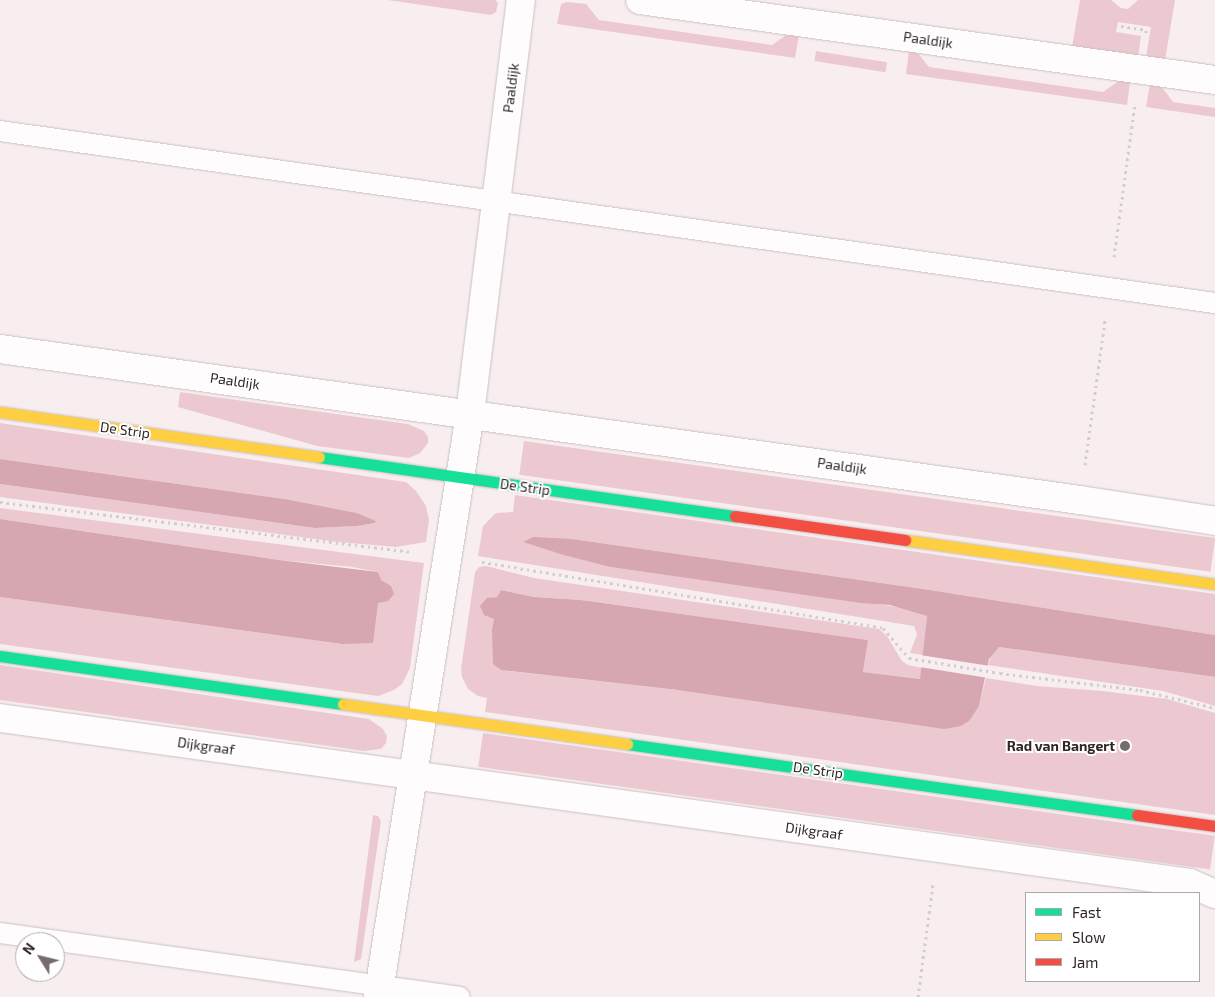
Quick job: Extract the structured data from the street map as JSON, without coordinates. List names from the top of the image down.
{
  "streets": {
    "street": ["Paaldijk", "De Strip", "Dijkgraaf"]
  },
  "crossings": [
    ["Paaldijk", "De Strip"]
  ],
  "places": ["Rad van Bangert"],
  "legend": ["Fast", "Slow", "Jam"],
  "north": "top left"
}
